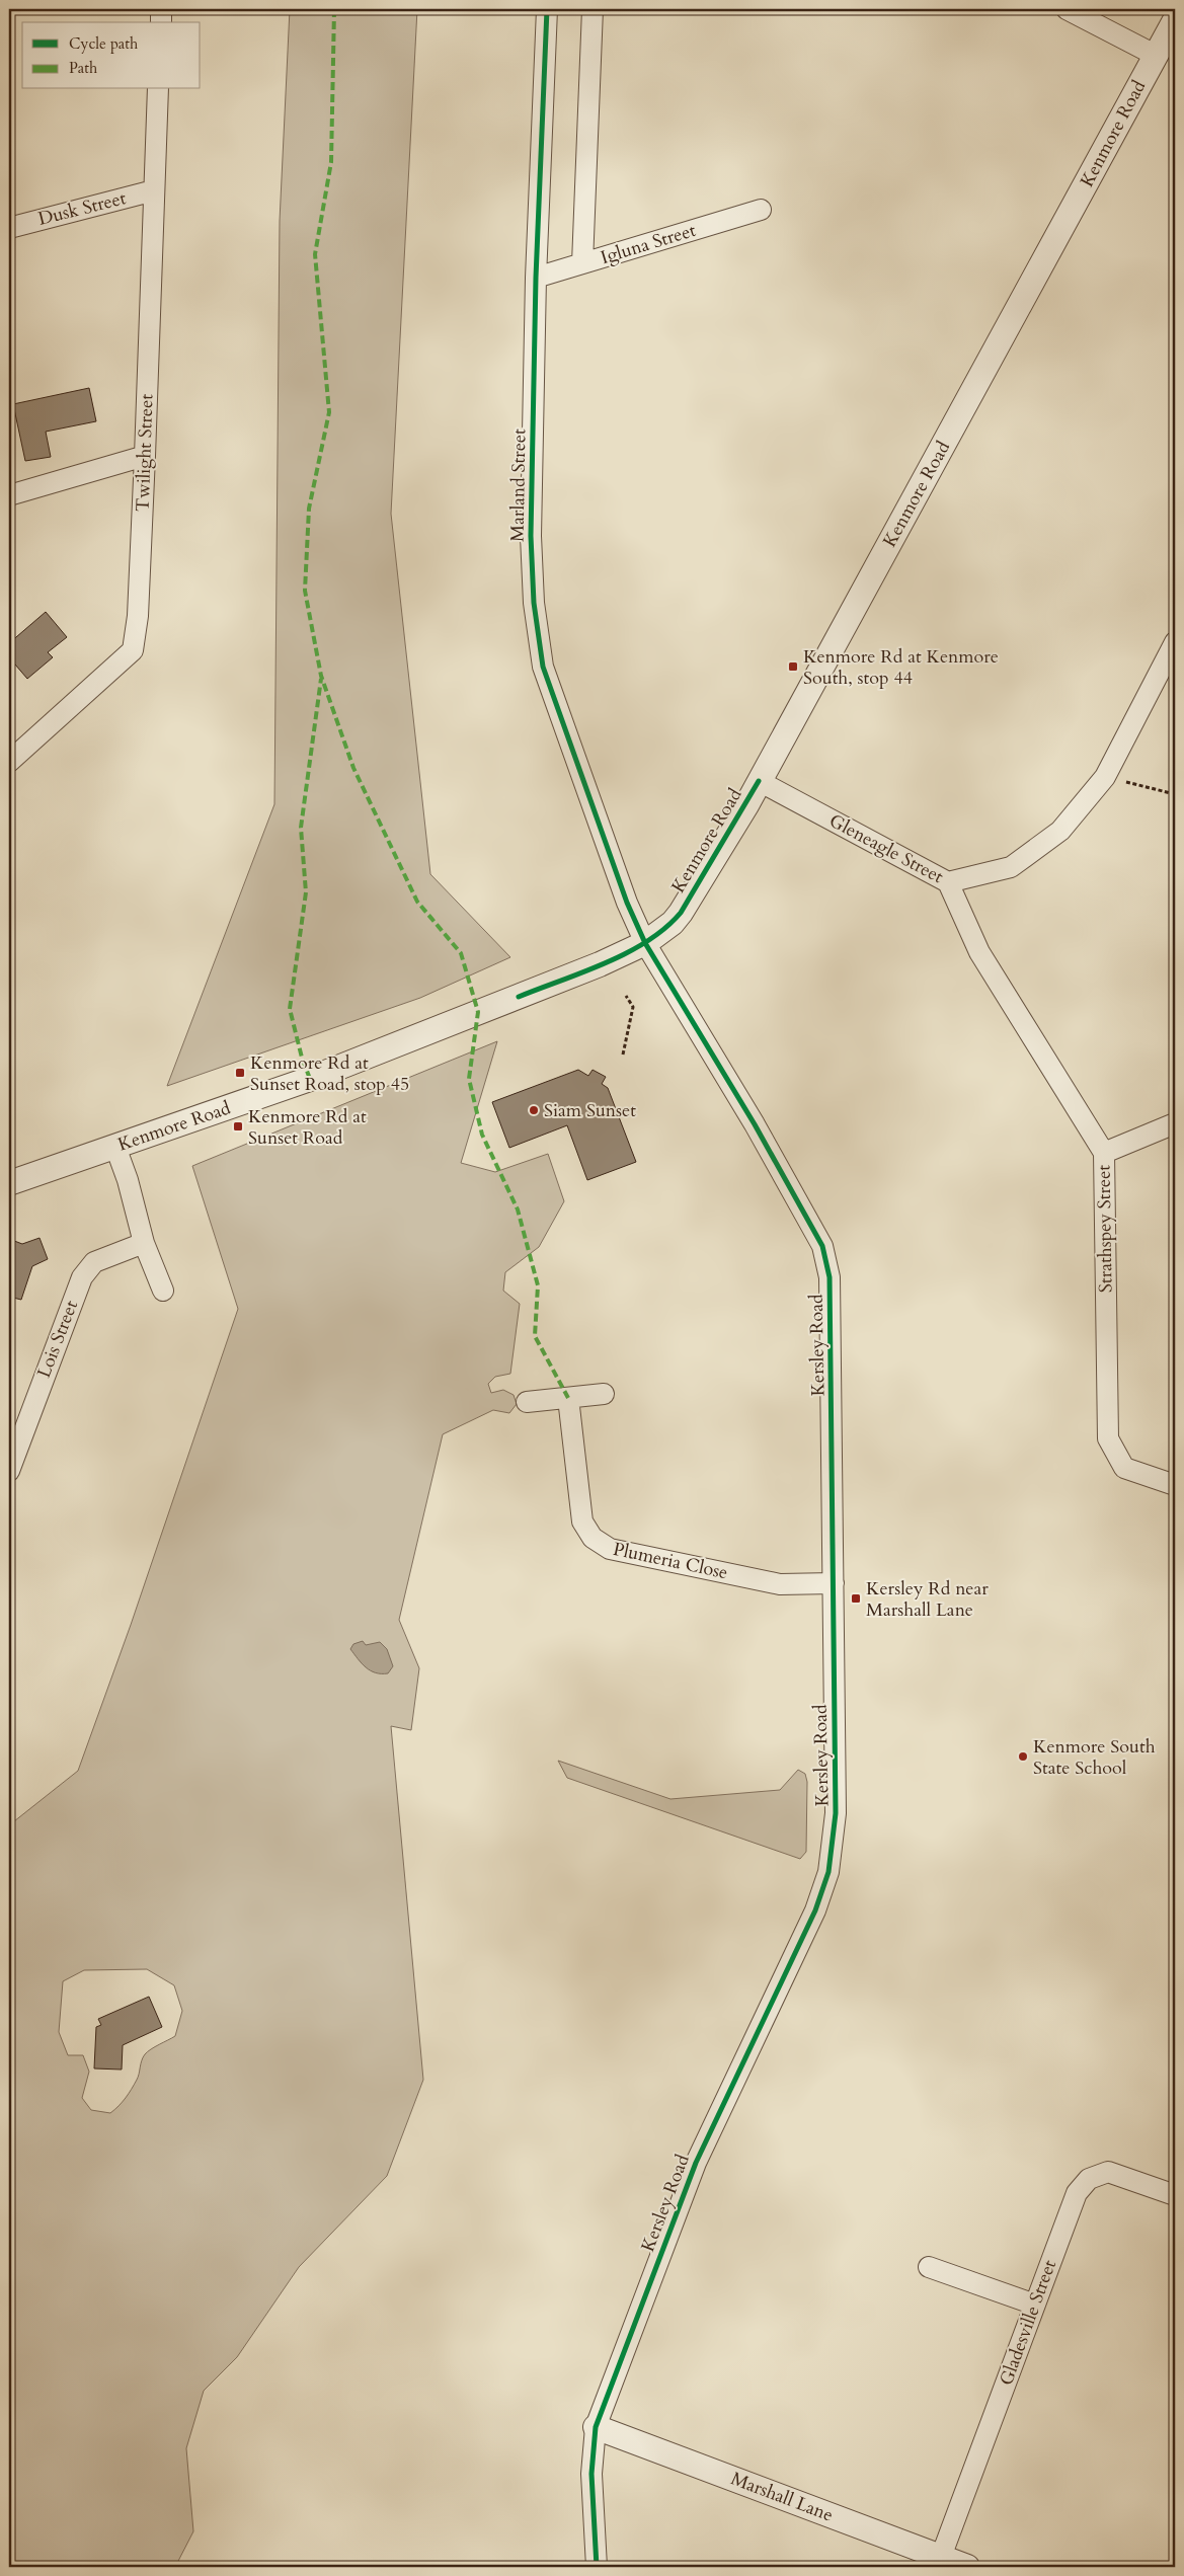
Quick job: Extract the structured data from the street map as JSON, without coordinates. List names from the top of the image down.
{
  "streets": {
    "street": [
      "Kenmore Road",
      "Dusk Street",
      "Igluna Street",
      "Twilight Street",
      "Marland Street",
      "Gleneagle Street",
      "Strathspey Street",
      "Lois Street",
      "Kersley Road",
      "Plumeria Close",
      "Gladesville Street",
      "Marshall Lane"
    ]
  },
  "crossings": [
    ["Kenmore Road", "Marland Street"],
    ["Kenmore Road", "Gleneagle Street"],
    ["Kenmore Road", "Kersley Road"],
    ["Dusk Street", "Twilight Street"],
    ["Igluna Street", "Marland Street"],
    ["Marland Street", "Kersley Road"],
    ["Gleneagle Street", "Strathspey Street"],
    ["Kersley Road", "Plumeria Close"],
    ["Kersley Road", "Marshall Lane"],
    ["Gladesville Street", "Marshall Lane"]
  ],
  "places": {
    "transit": [
      "Kenmore Rd at Kenmore South, stop 44",
      "Kenmore Rd at Sunset Road, stop 45",
      "Kenmore Rd at Sunset Road",
      "Kersley Rd near Marshall Lane"
    ],
    "other": ["Siam Sunset", "Kenmore South State School"]
  },
  "legend": ["Cycle path", "Path"]
}
